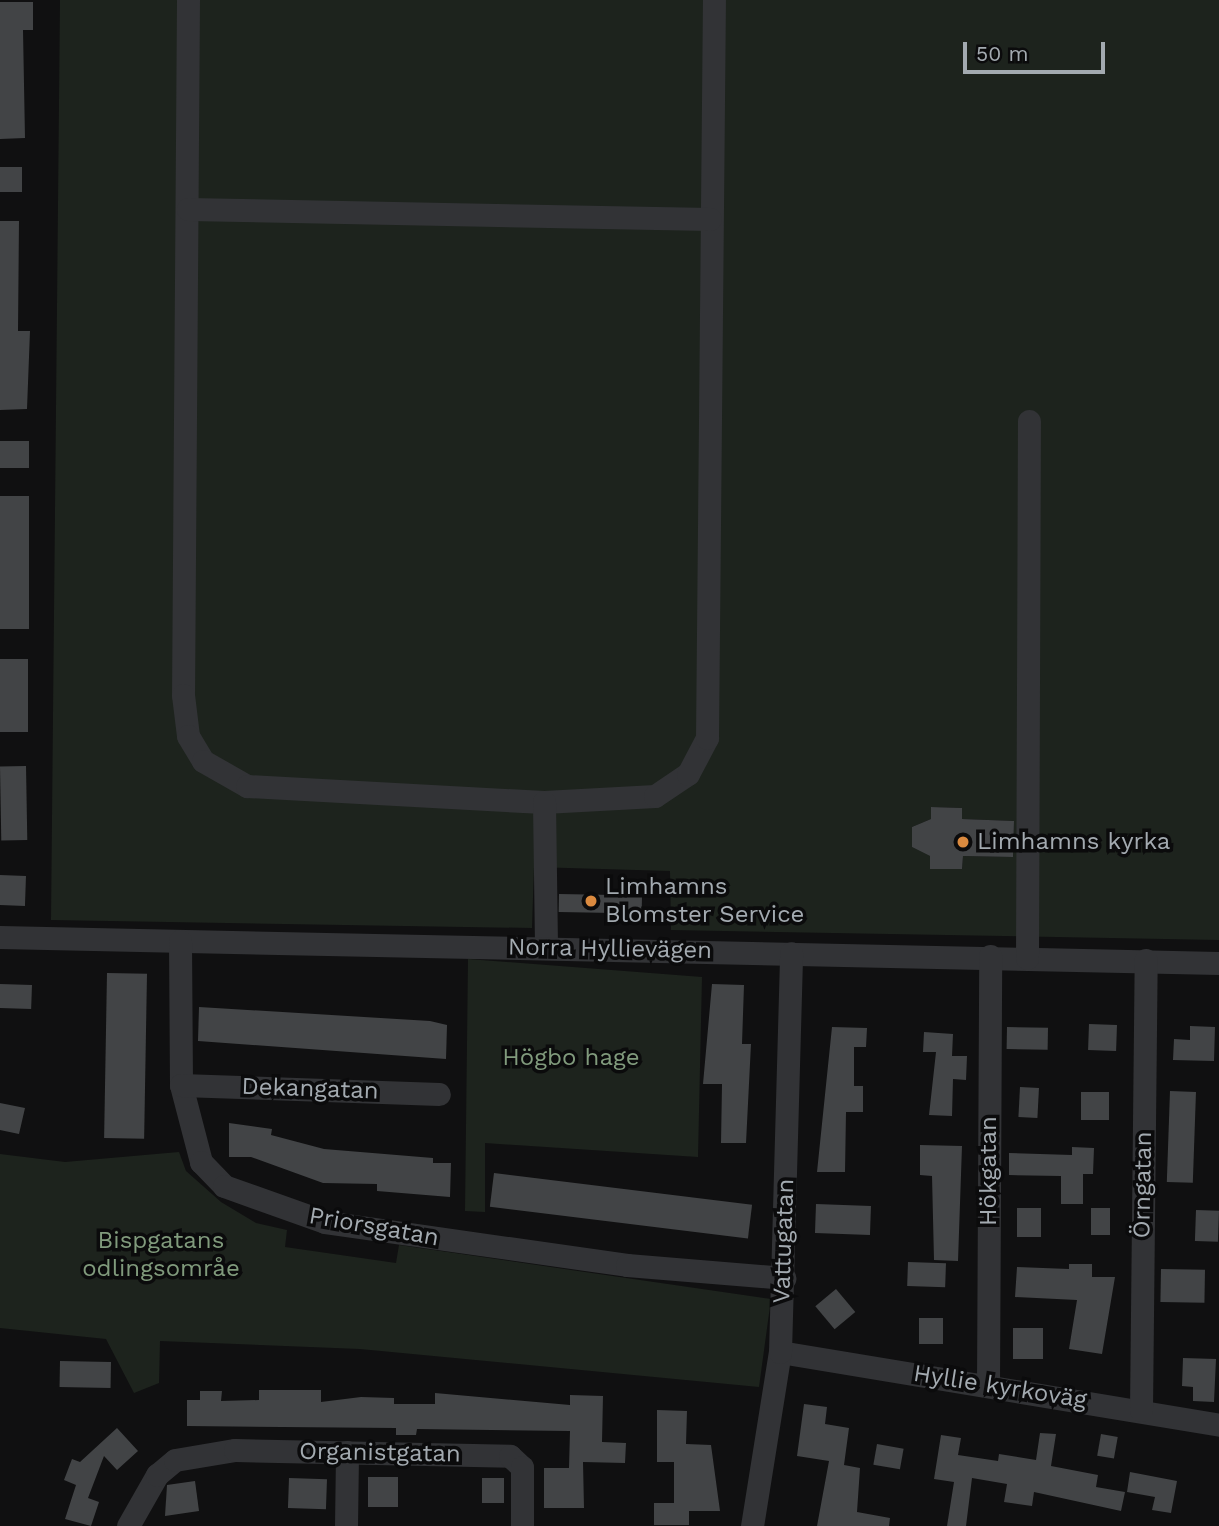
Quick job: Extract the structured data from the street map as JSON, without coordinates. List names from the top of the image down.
{
  "streets": {
    "street": [
      "Norra Hyllievägen",
      "Dekangatan",
      "Hökgatan",
      "Örngatan",
      "Priorsgatan",
      "Vattugatan",
      "Hyllie kyrkoväg",
      "Organistgatan"
    ]
  },
  "crossings": [
    ["Norra Hyllievägen", "Hökgatan"],
    ["Norra Hyllievägen", "Örngatan"],
    ["Norra Hyllievägen", "Priorsgatan"],
    ["Norra Hyllievägen", "Vattugatan"],
    ["Dekangatan", "Priorsgatan"],
    ["Hökgatan", "Hyllie kyrkoväg"],
    ["Örngatan", "Hyllie kyrkoväg"],
    ["Priorsgatan", "Vattugatan"],
    ["Vattugatan", "Hyllie kyrkoväg"]
  ],
  "parks": ["Högbo hage", "Bispgatans odlingsområe"],
  "places": ["Limhamns kyrka", "Limhamns Blomster Service"],
  "scale_bar": "50 m"
}
